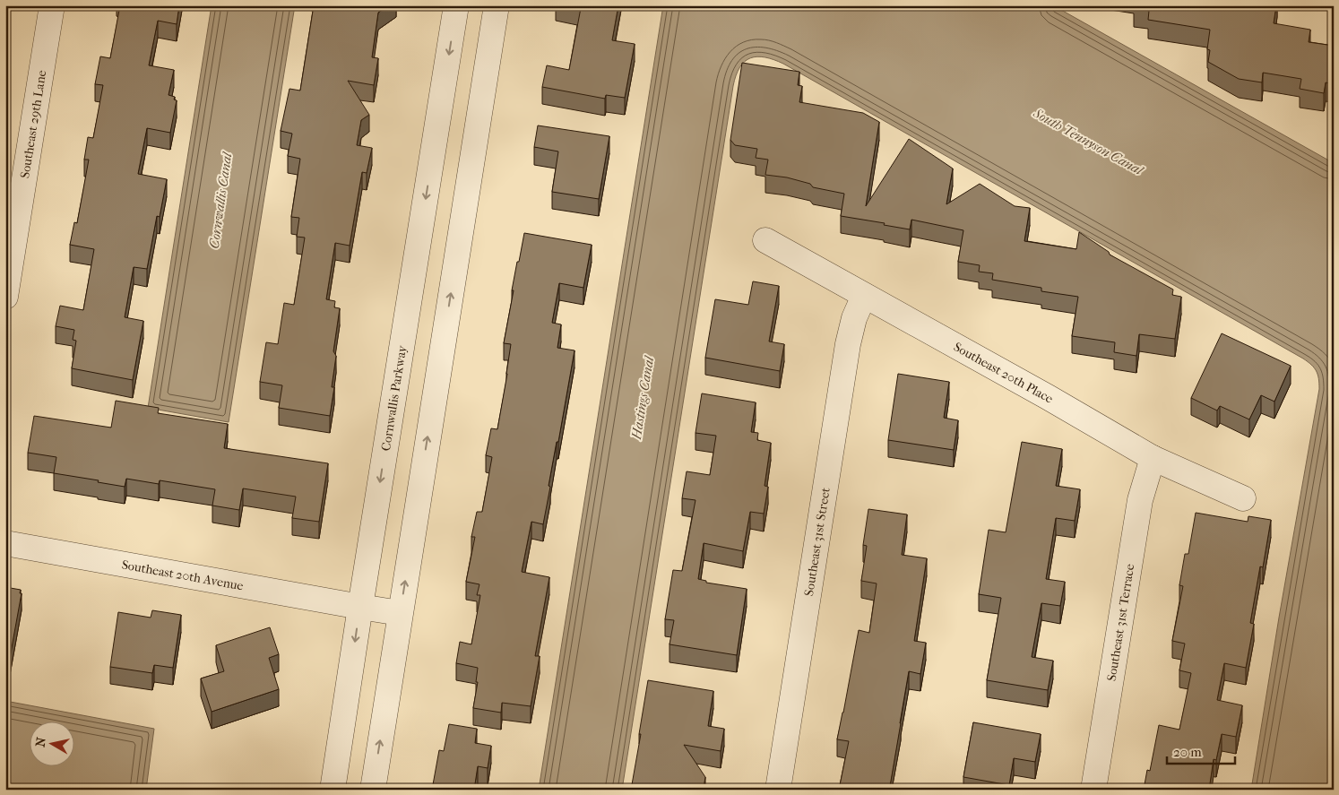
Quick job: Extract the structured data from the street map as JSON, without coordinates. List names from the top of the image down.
{
  "streets": {
    "street": [
      "Southeast 29th Lane",
      "Southeast 20th Place",
      "Cornwallis Parkway",
      "Southeast 31st Street",
      "Southeast 20th Avenue",
      "Southeast 31st Terrace"
    ]
  },
  "crossings": [
    ["Southeast 20th Place", "Southeast 31st Street"],
    ["Southeast 20th Place", "Southeast 31st Terrace"],
    ["Cornwallis Parkway", "Southeast 20th Avenue"]
  ],
  "water": ["South Tennyson Canal", "Cornwallis Canal", "Hastings Canal"],
  "scale_bar": "20 m",
  "north": "left"
}
